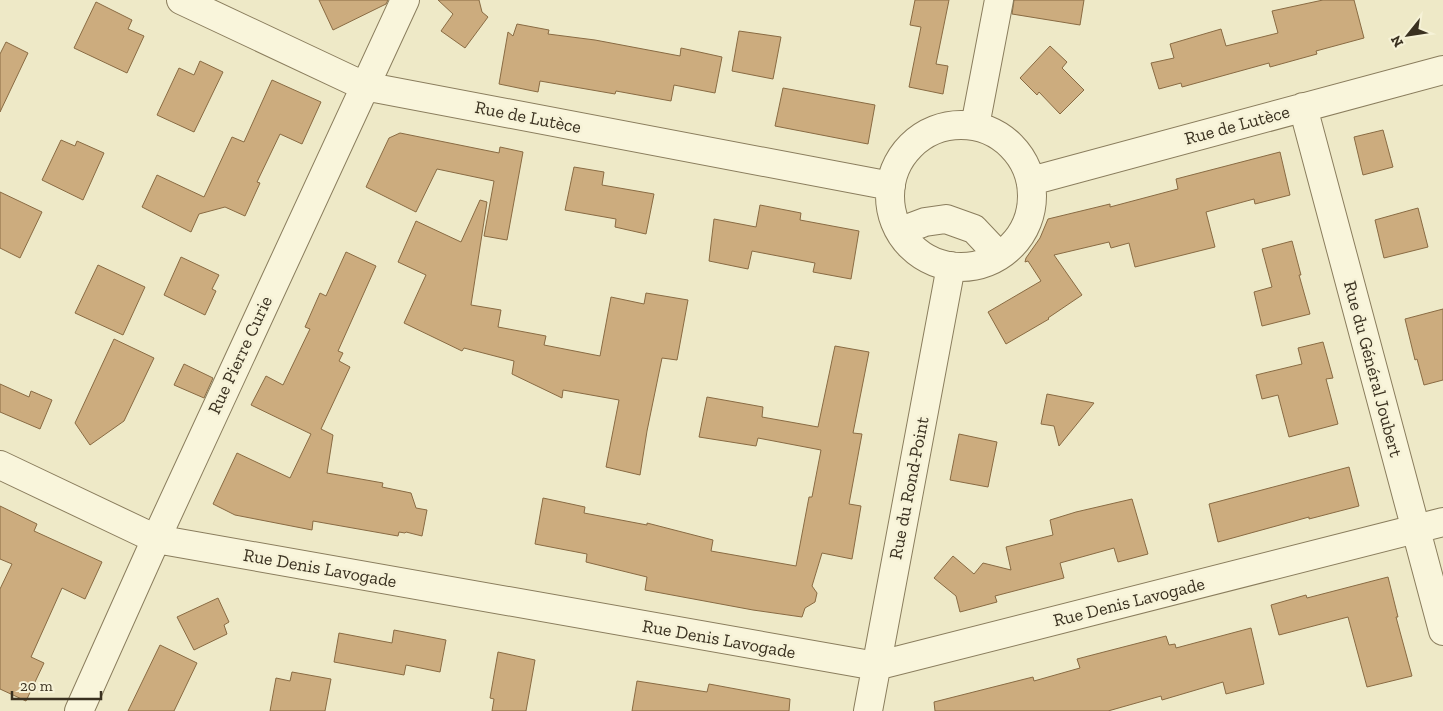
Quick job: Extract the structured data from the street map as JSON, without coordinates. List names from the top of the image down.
{
  "streets": {
    "street": [
      "Rue de Lutèce",
      "Rue Pierre Curie",
      "Rue du Général Joubert",
      "Rue du Rond-Point",
      "Rue Denis Lavogade"
    ]
  },
  "crossings": [
    ["Rue de Lutèce", "Rue Pierre Curie"],
    ["Rue de Lutèce", "Rue du Général Joubert"],
    ["Rue de Lutèce", "Rue du Rond-Point"],
    ["Rue Pierre Curie", "Rue Denis Lavogade"],
    ["Rue du Général Joubert", "Rue Denis Lavogade"],
    ["Rue du Rond-Point", "Rue Denis Lavogade"]
  ],
  "scale_bar": "20 m",
  "north": "bottom left"
}
